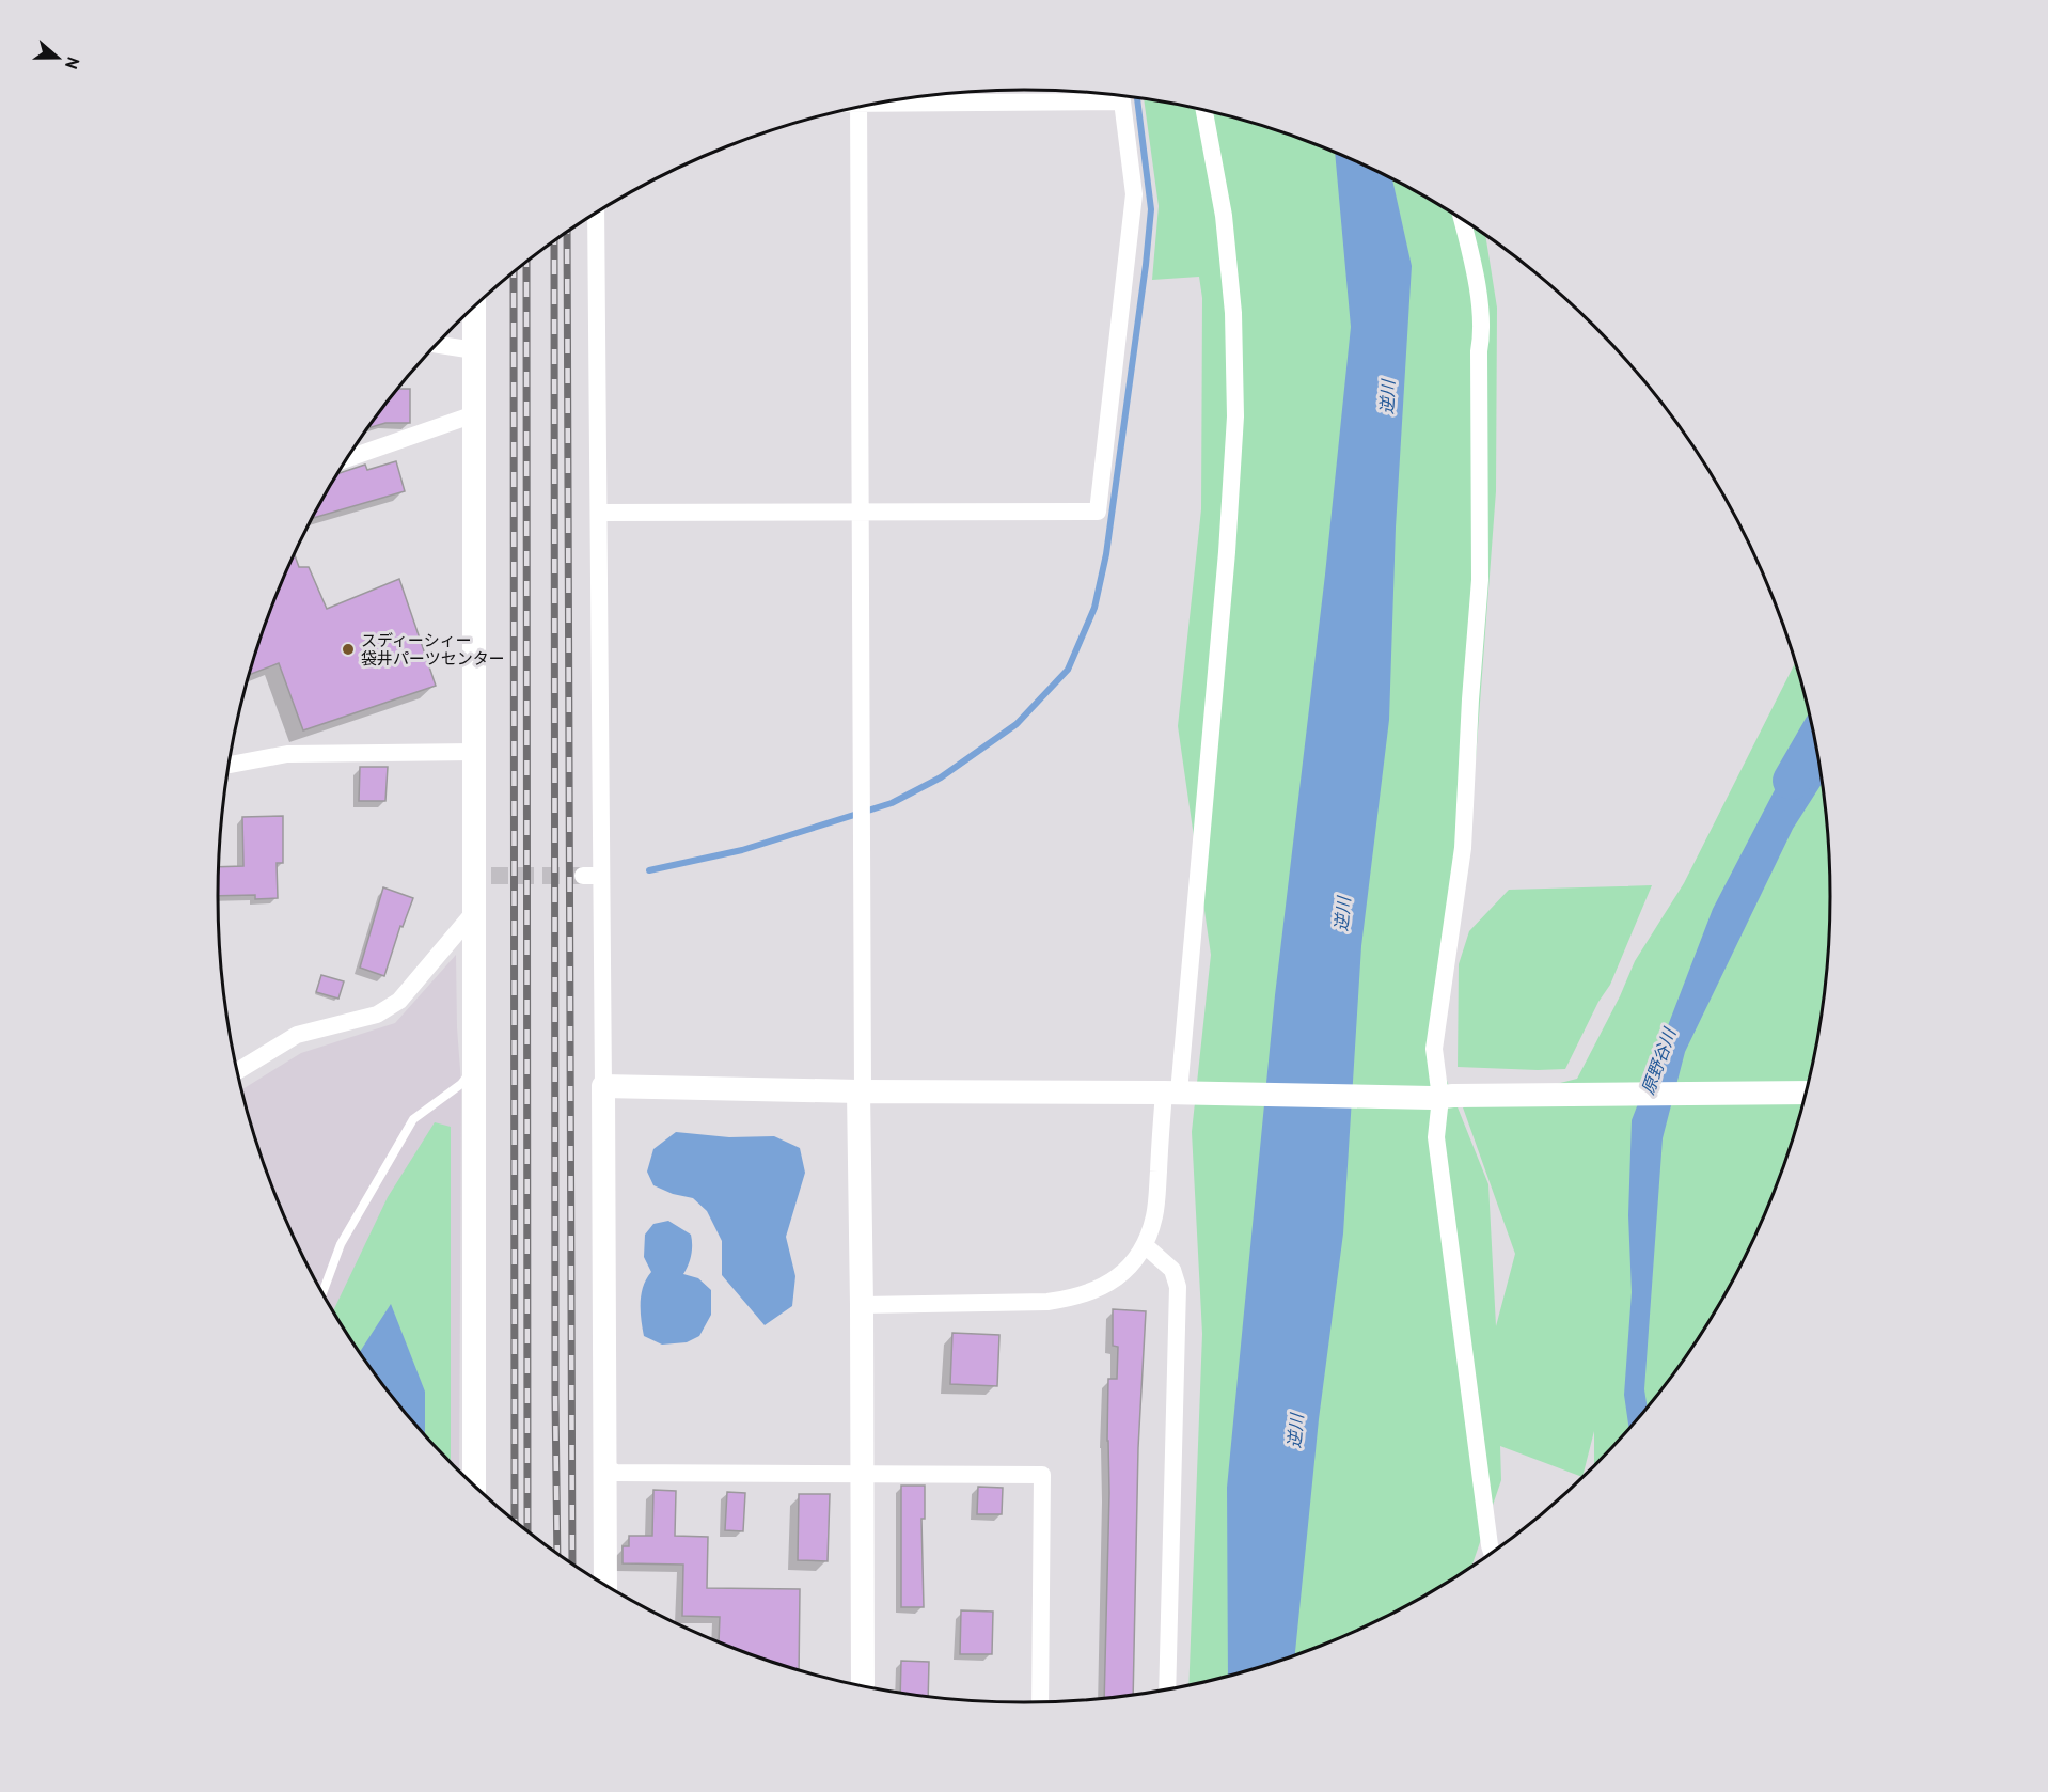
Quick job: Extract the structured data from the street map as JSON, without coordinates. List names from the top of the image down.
{
  "water": ["逆川", "原野谷川"],
  "places": ["スディーシィー 袋井パーツセンター"],
  "north": "right"
}
